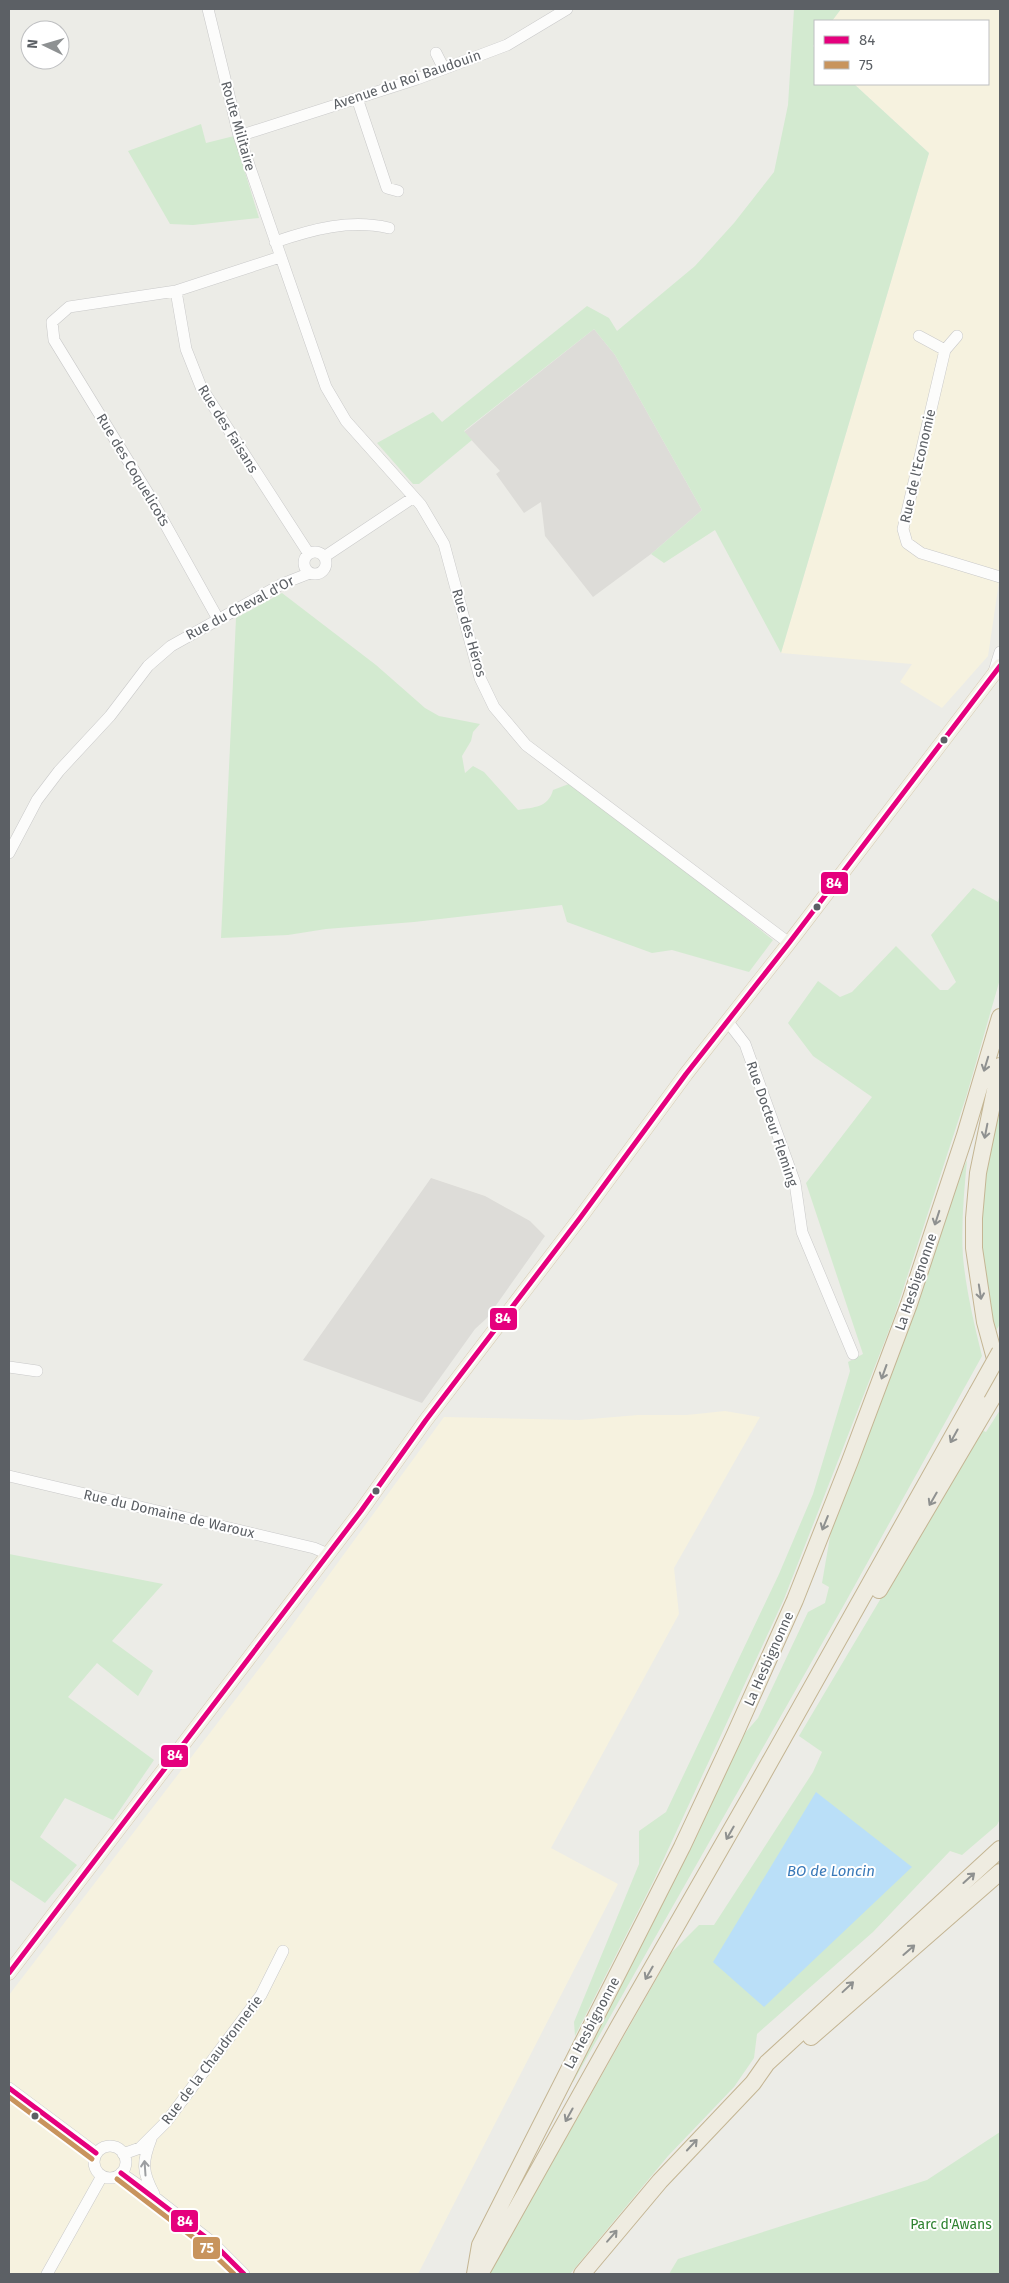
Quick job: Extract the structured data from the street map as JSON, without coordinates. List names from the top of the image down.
{
  "streets": {
    "highway": ["La Hesbignonne"],
    "street": [
      "Avenue du Roi Baudouin",
      "Route Militaire",
      "Rue des Faisans",
      "Rue de l'Economie",
      "Rue des Coquelicots",
      "Rue du Cheval d'Or",
      "Rue des Héros",
      "Rue Docteur Fleming",
      "Rue du Domaine de Waroux",
      "Rue de la Chaudronnerie"
    ]
  },
  "crossings": [
    ["Avenue du Roi Baudouin", "Route Militaire"],
    ["Route Militaire", "Rue des Héros"],
    ["Rue des Faisans", "Rue des Coquelicots"],
    ["Rue des Faisans", "Rue du Cheval d'Or"],
    ["Rue des Coquelicots", "Rue du Cheval d'Or"]
  ],
  "water": ["BO de Loncin"],
  "parks": ["Parc d'Awans"],
  "lines": ["transit line 84", "transit line 75"],
  "legend": ["84", "75"],
  "north": "left"
}
